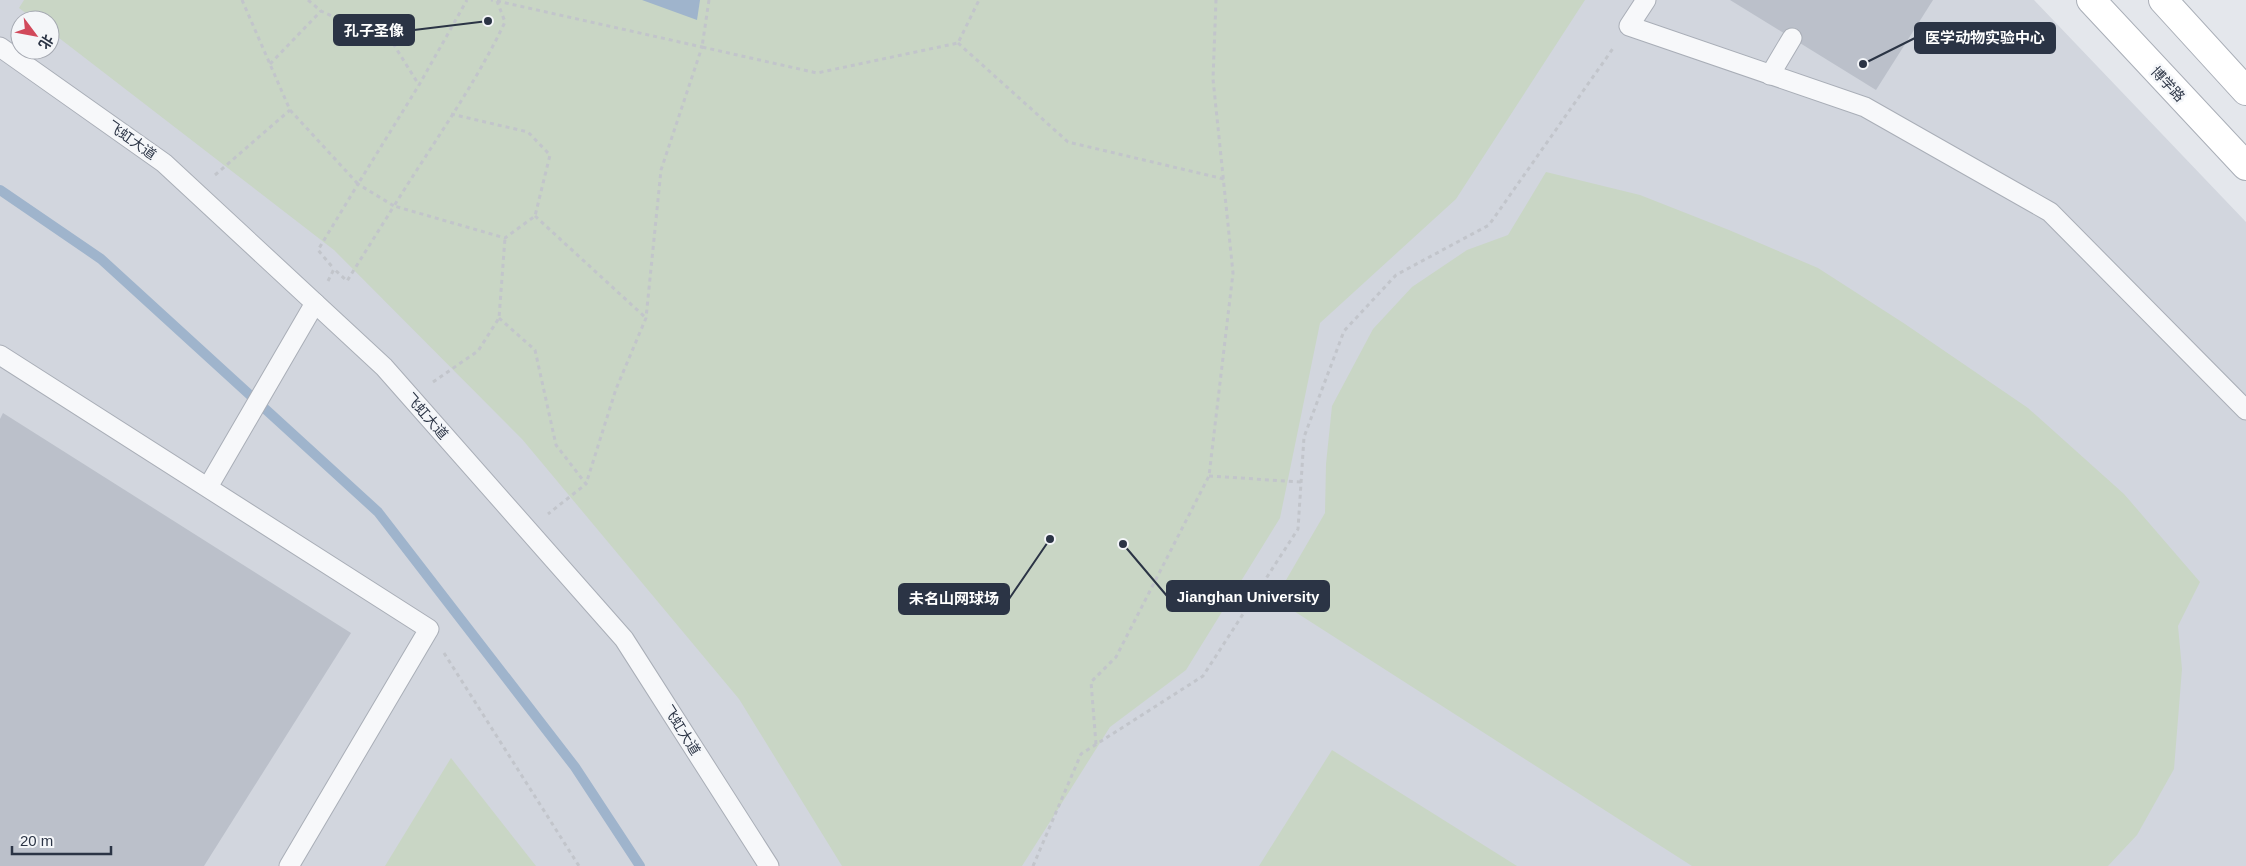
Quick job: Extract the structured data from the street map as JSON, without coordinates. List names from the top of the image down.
{
  "streets": {
    "main road": ["博学路"],
    "lane": ["飞虹大道"]
  },
  "places": [
    "孔子圣像",
    "医学动物实验中心",
    "未名山网球场",
    "Jianghan University"
  ],
  "scale_bar": "20 m",
  "north": "bottom right"
}
